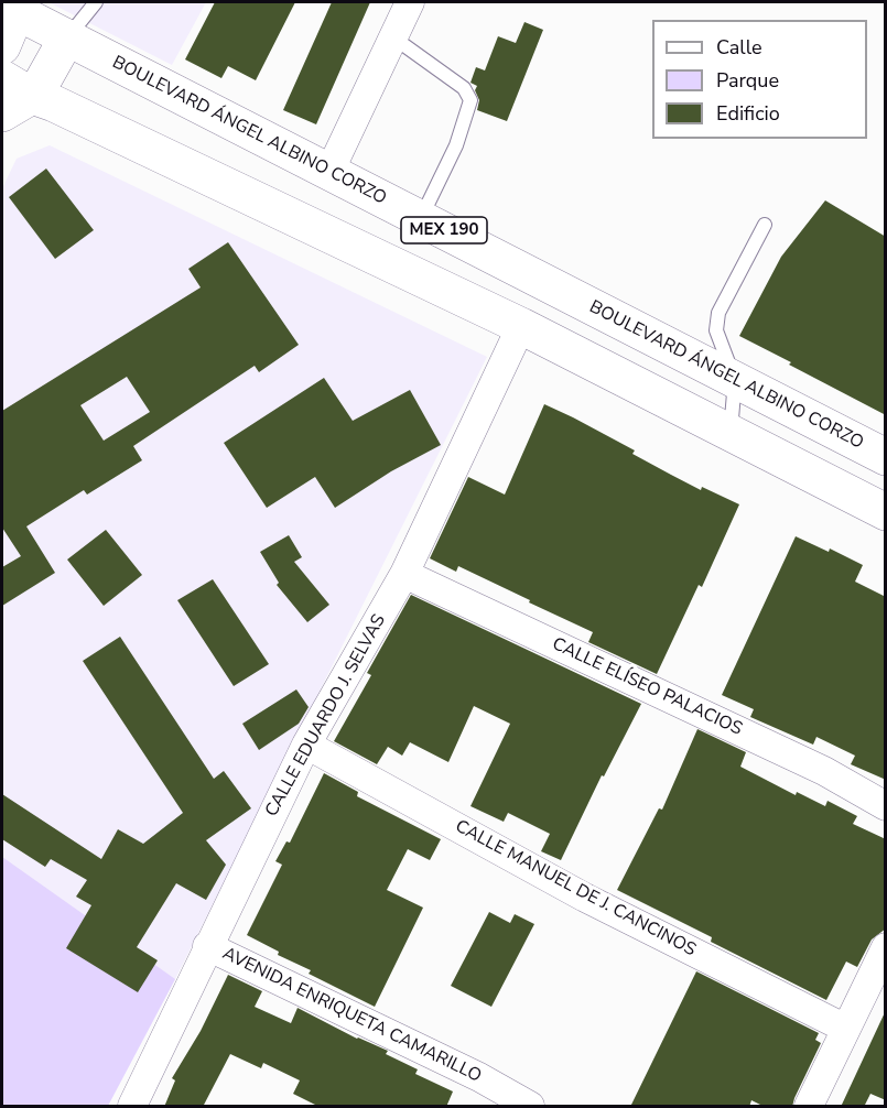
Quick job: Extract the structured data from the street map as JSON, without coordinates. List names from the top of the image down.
{
  "streets": {
    "main road": ["BOULEVARD ÁNGEL ALBINO CORZO", "MEX 190"],
    "street": [
      "CALLE ELÍSEO PALACIOS",
      "CALLE EDUARDO J. SELVAS",
      "CALLE MANUEL DE J. CANCINOS",
      "AVENIDA ENRIQUETA CAMARILLO"
    ]
  },
  "crossings": [
    ["MEX 190", "CALLE EDUARDO J. SELVAS"],
    ["CALLE ELÍSEO PALACIOS", "CALLE EDUARDO J. SELVAS"],
    ["CALLE EDUARDO J. SELVAS", "CALLE MANUEL DE J. CANCINOS"],
    ["CALLE EDUARDO J. SELVAS", "AVENIDA ENRIQUETA CAMARILLO"]
  ],
  "legend": ["Calle", "Parque", "Edificio"]
}
